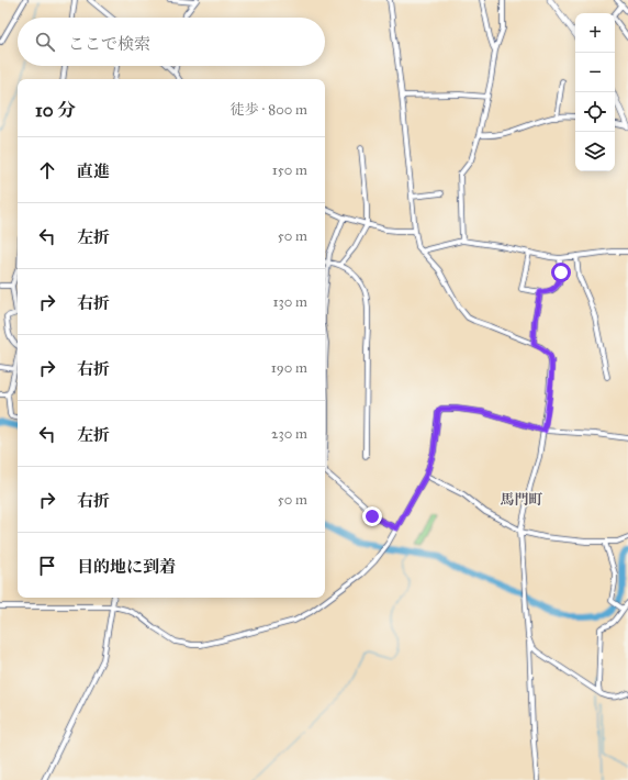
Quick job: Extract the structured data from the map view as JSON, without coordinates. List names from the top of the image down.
{
  "districts": ["馬門町"],
  "page": {
    "map_buttons": ["+", "−"],
    "search": "ここで検索",
    "heading": ["10 分", "徒歩 · 800 m"],
    "list": [
      ["直進", "150 m"],
      ["左折", "50 m"],
      ["右折", "130 m"],
      ["右折", "190 m"],
      ["左折", "230 m"],
      ["右折", "50 m"],
      "目的地に到着"
    ]
  }
}
